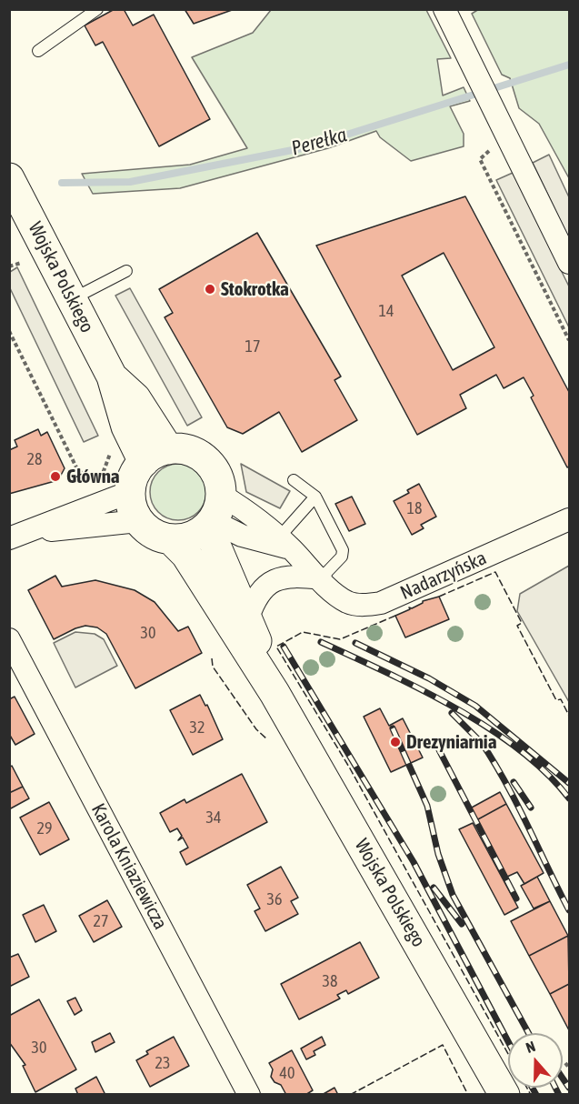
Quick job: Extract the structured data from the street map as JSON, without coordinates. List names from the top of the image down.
{
  "streets": {
    "street": ["Wojska Polskiego", "Nadarzyńska", "Karola Kniaziewicza"]
  },
  "water": ["Perełka"],
  "places": ["Stokrotka", "Główna", "Drezyniarnia"],
  "house_numbers": [
    "14",
    "17",
    "28",
    "18",
    "30",
    "32",
    "34",
    "29",
    "36",
    "27",
    "38",
    "30",
    "23",
    "40"
  ],
  "north": "top"
}
